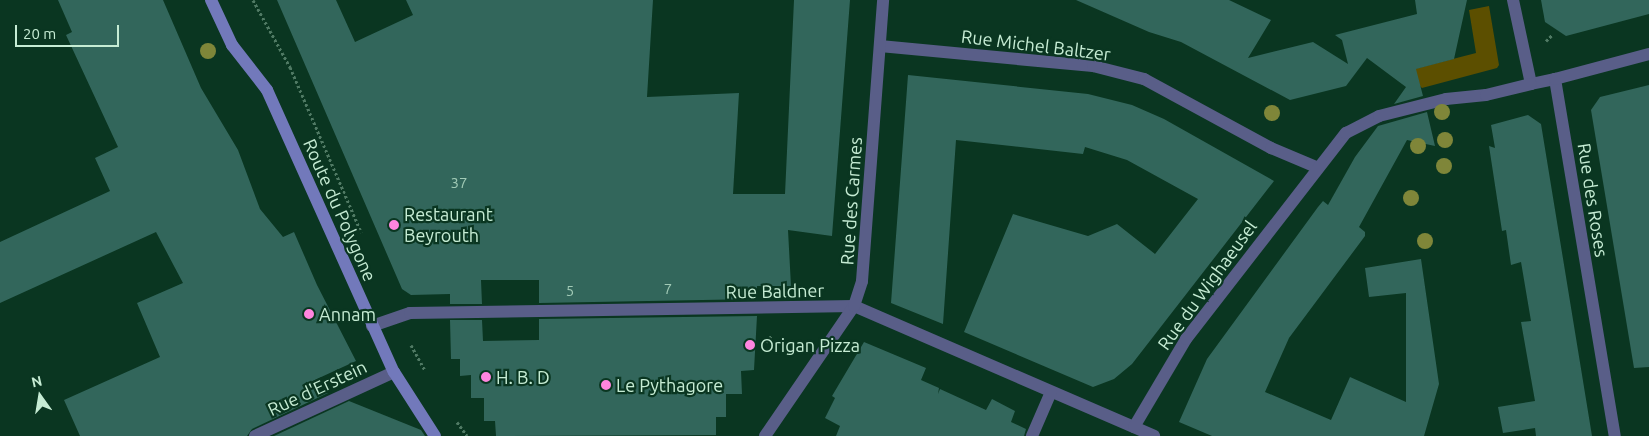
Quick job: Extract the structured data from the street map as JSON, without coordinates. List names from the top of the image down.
{
  "streets": {
    "street": [
      "Rue Michel Baltzer",
      "Rue des Roses",
      "Rue des Carmes",
      "Route du Polygone",
      "Rue du Wighaeusel",
      "Rue Baldner",
      "Rue d'Erstein"
    ]
  },
  "crossings": [
    ["Rue Michel Baltzer", "Rue des Carmes"],
    ["Rue Michel Baltzer", "Rue du Wighaeusel"],
    ["Rue des Carmes", "Rue Baldner"],
    ["Route du Polygone", "Rue Baldner"],
    ["Route du Polygone", "Rue d'Erstein"],
    ["Rue du Wighaeusel", "Rue Baldner"]
  ],
  "places": [
    "Restaurant Beyrouth",
    "Annam",
    "Origan Pizza",
    "H. B. D",
    "Le Pythagore"
  ],
  "house_numbers": ["37", "7", "5"],
  "scale_bar": "20 m",
  "north": "top"
}
